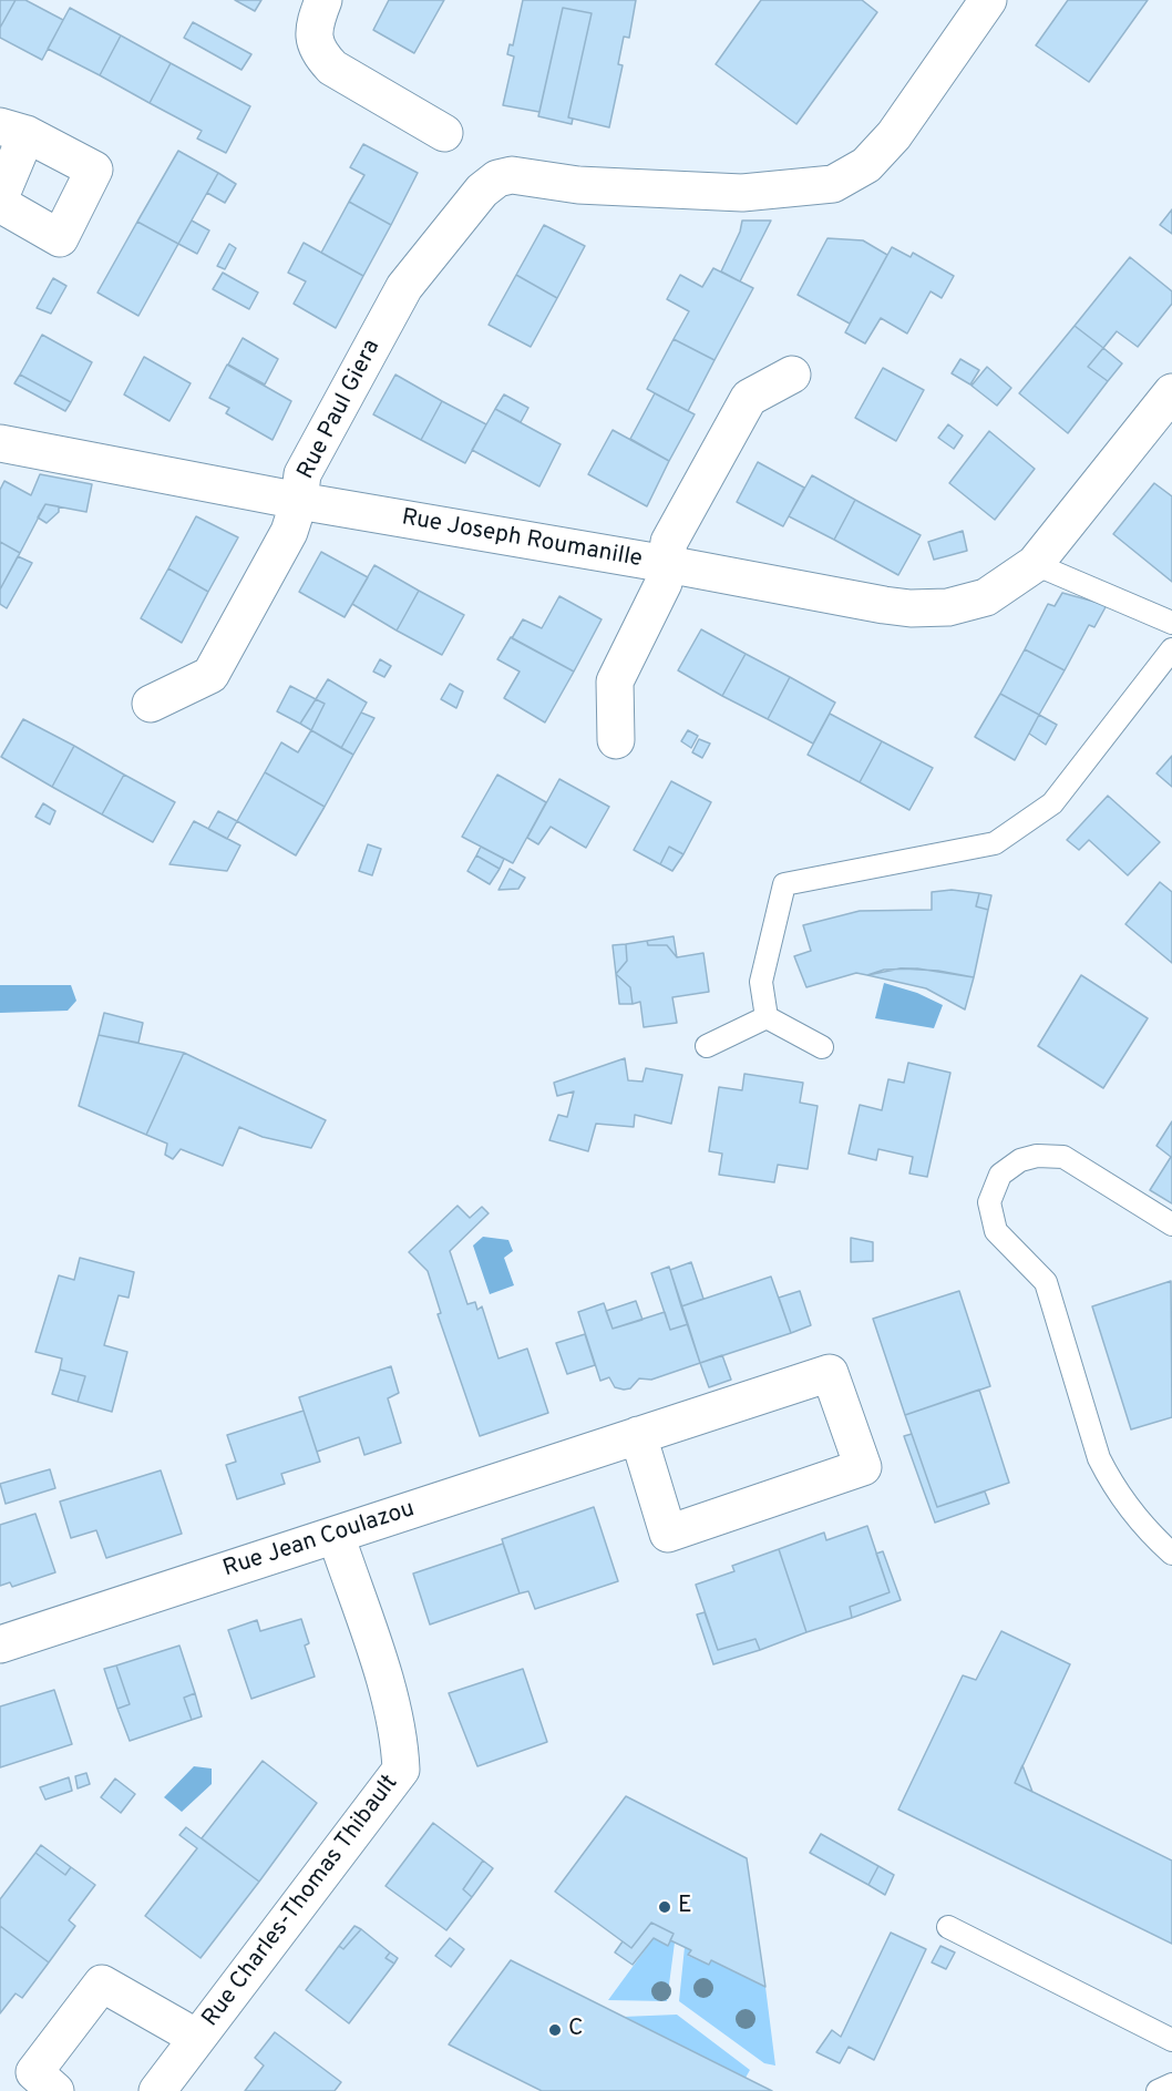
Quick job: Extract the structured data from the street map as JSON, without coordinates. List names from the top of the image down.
{
  "streets": {
    "street": [
      "Rue Paul Giera",
      "Rue Joseph Roumanille",
      "Rue Jean Coulazou",
      "Rue Charles-Thomas Thibault"
    ]
  },
  "crossings": [
    ["Rue Paul Giera", "Rue Joseph Roumanille"],
    ["Rue Jean Coulazou", "Rue Charles-Thomas Thibault"]
  ],
  "places": ["E", "C"]
}
